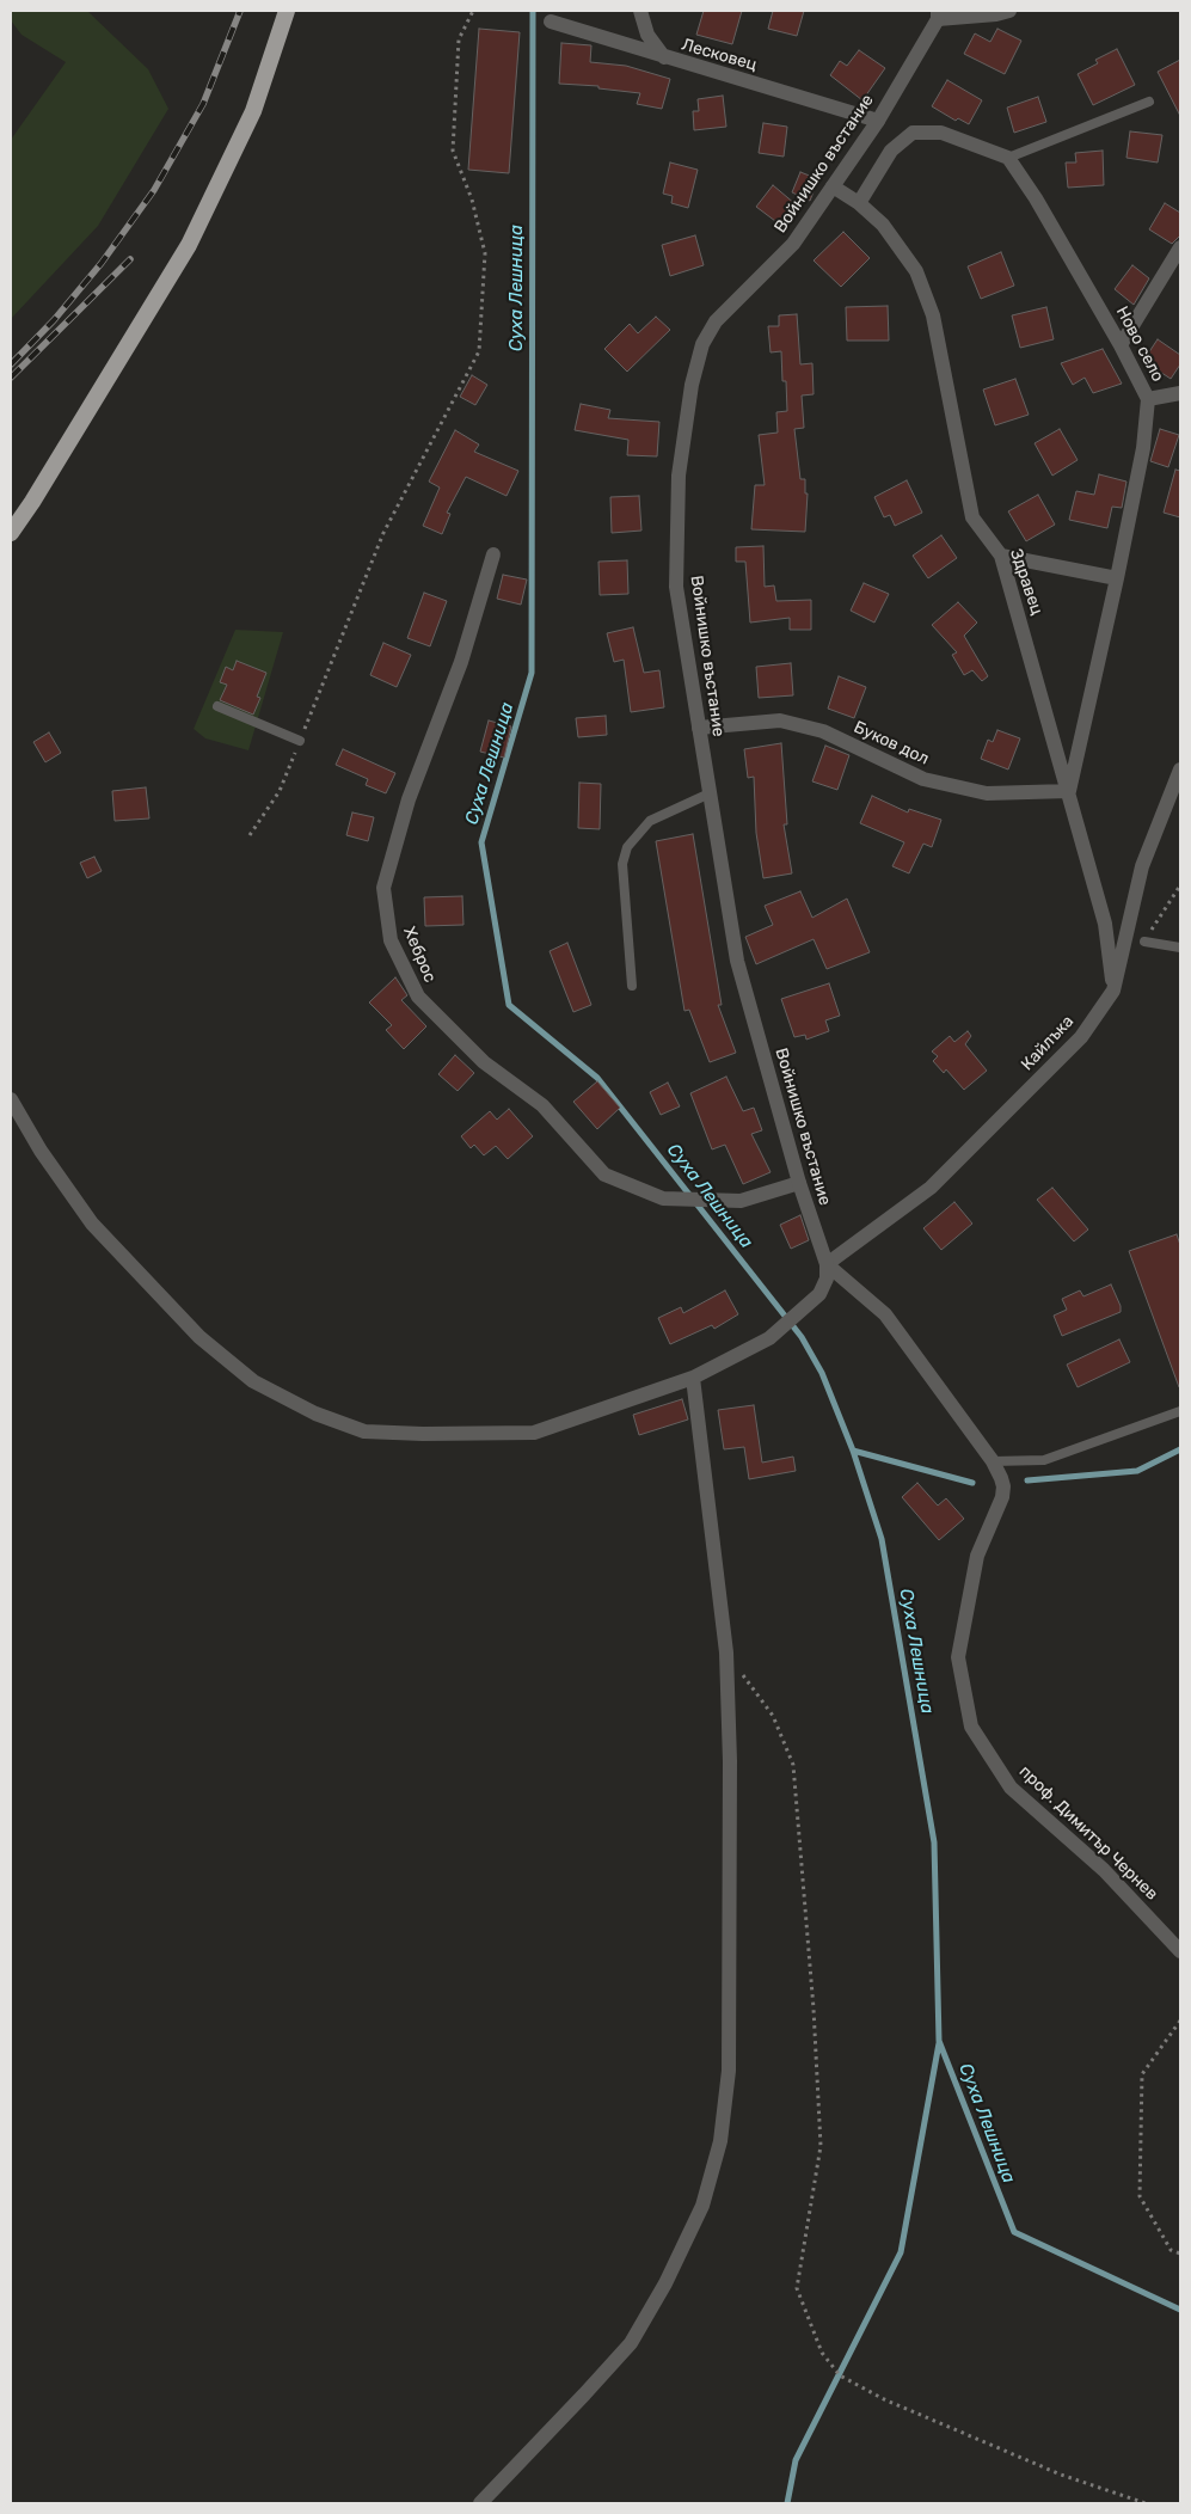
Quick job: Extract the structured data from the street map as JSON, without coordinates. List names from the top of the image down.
{
  "streets": {
    "street": [
      "Лесковец",
      "Войнишко въстание",
      "Ново село",
      "Здравец",
      "Буков дол",
      "Хеброс",
      "Кайлъка",
      "проф. Димитър Чернев"
    ]
  },
  "crossings": [
    ["Лесковец", "Войнишко въстание"],
    ["Войнишко въстание", "Здравец"],
    ["Войнишко въстание", "Буков дол"],
    ["Войнишко въстание", "Хеброс"],
    ["Войнишко въстание", "Кайлъка"],
    ["Ново село", "Здравец"],
    ["Ново село", "Буков дол"],
    ["Здравец", "Буков дол"],
    ["Здравец", "Кайлъка"]
  ],
  "water": ["Суха Лешница"]
}
